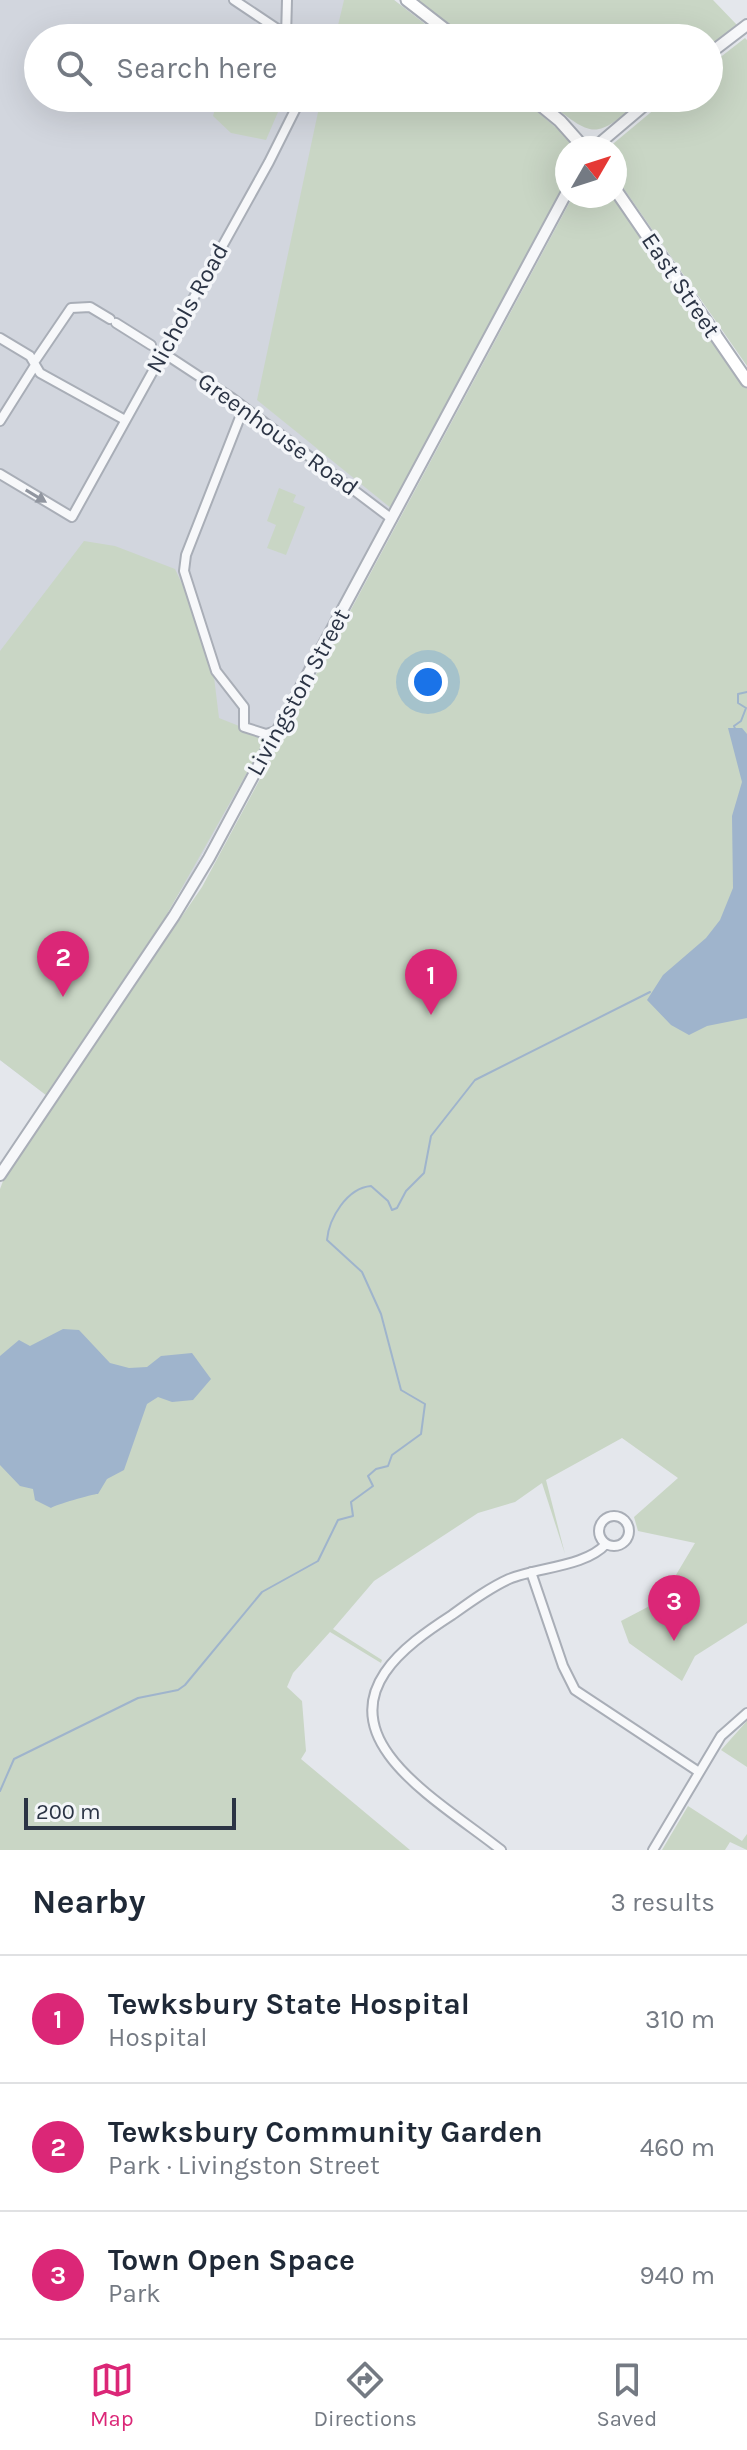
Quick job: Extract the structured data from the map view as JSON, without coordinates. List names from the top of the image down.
{
  "streets": {
    "main road": ["East Street"],
    "street": ["Nichols Road", "Greenhouse Road", "Livingston Street"]
  },
  "crossings": [
    ["Nichols Road", "Greenhouse Road"],
    ["Greenhouse Road", "Livingston Street"]
  ],
  "scale_bar": "200 m",
  "north": "top right",
  "page": {
    "search": "Search here",
    "pins": ["2", "1", "3"],
    "scale": "200 m",
    "heading": ["Nearby", "3 results"],
    "list": [
      {
        "mark": "1",
        "name": "Tewksbury State Hospital",
        "note": "Hospital",
        "value": "310 m"
      },
      {
        "mark": "2",
        "name": "Tewksbury Community Garden",
        "note": "Park · Livingston Street",
        "value": "460 m"
      },
      {
        "mark": "3",
        "name": "Town Open Space",
        "note": "Park",
        "value": "940 m"
      }
    ],
    "nav": ["Map", "Directions", "Saved"]
  }
}
